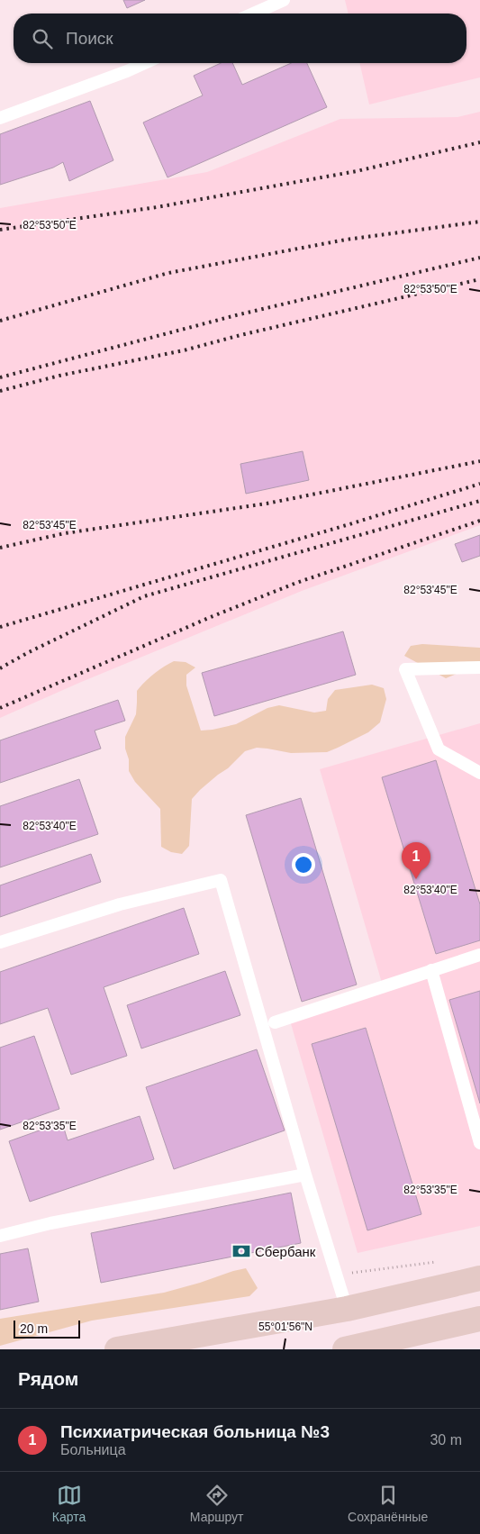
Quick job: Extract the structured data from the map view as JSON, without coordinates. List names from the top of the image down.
{
  "places": {
    "bank": ["Сбербанк"]
  },
  "scale_bar": "20 m",
  "page": {
    "search": "Поиск",
    "pins": "1",
    "scale": "20 m",
    "heading": "Рядом",
    "list": [
      {
        "mark": "1",
        "name": "Психиатрическая больница №3",
        "note": "Больница",
        "value": "30 m"
      }
    ],
    "nav": ["Карта", "Маршрут", "Сохранённые"]
  },
  "coordinates": [
    "82°53'50\"E",
    "82°53'45\"E",
    "82°53'40\"E",
    "82°53'35\"E",
    "55°01'56\"N"
  ]
}
